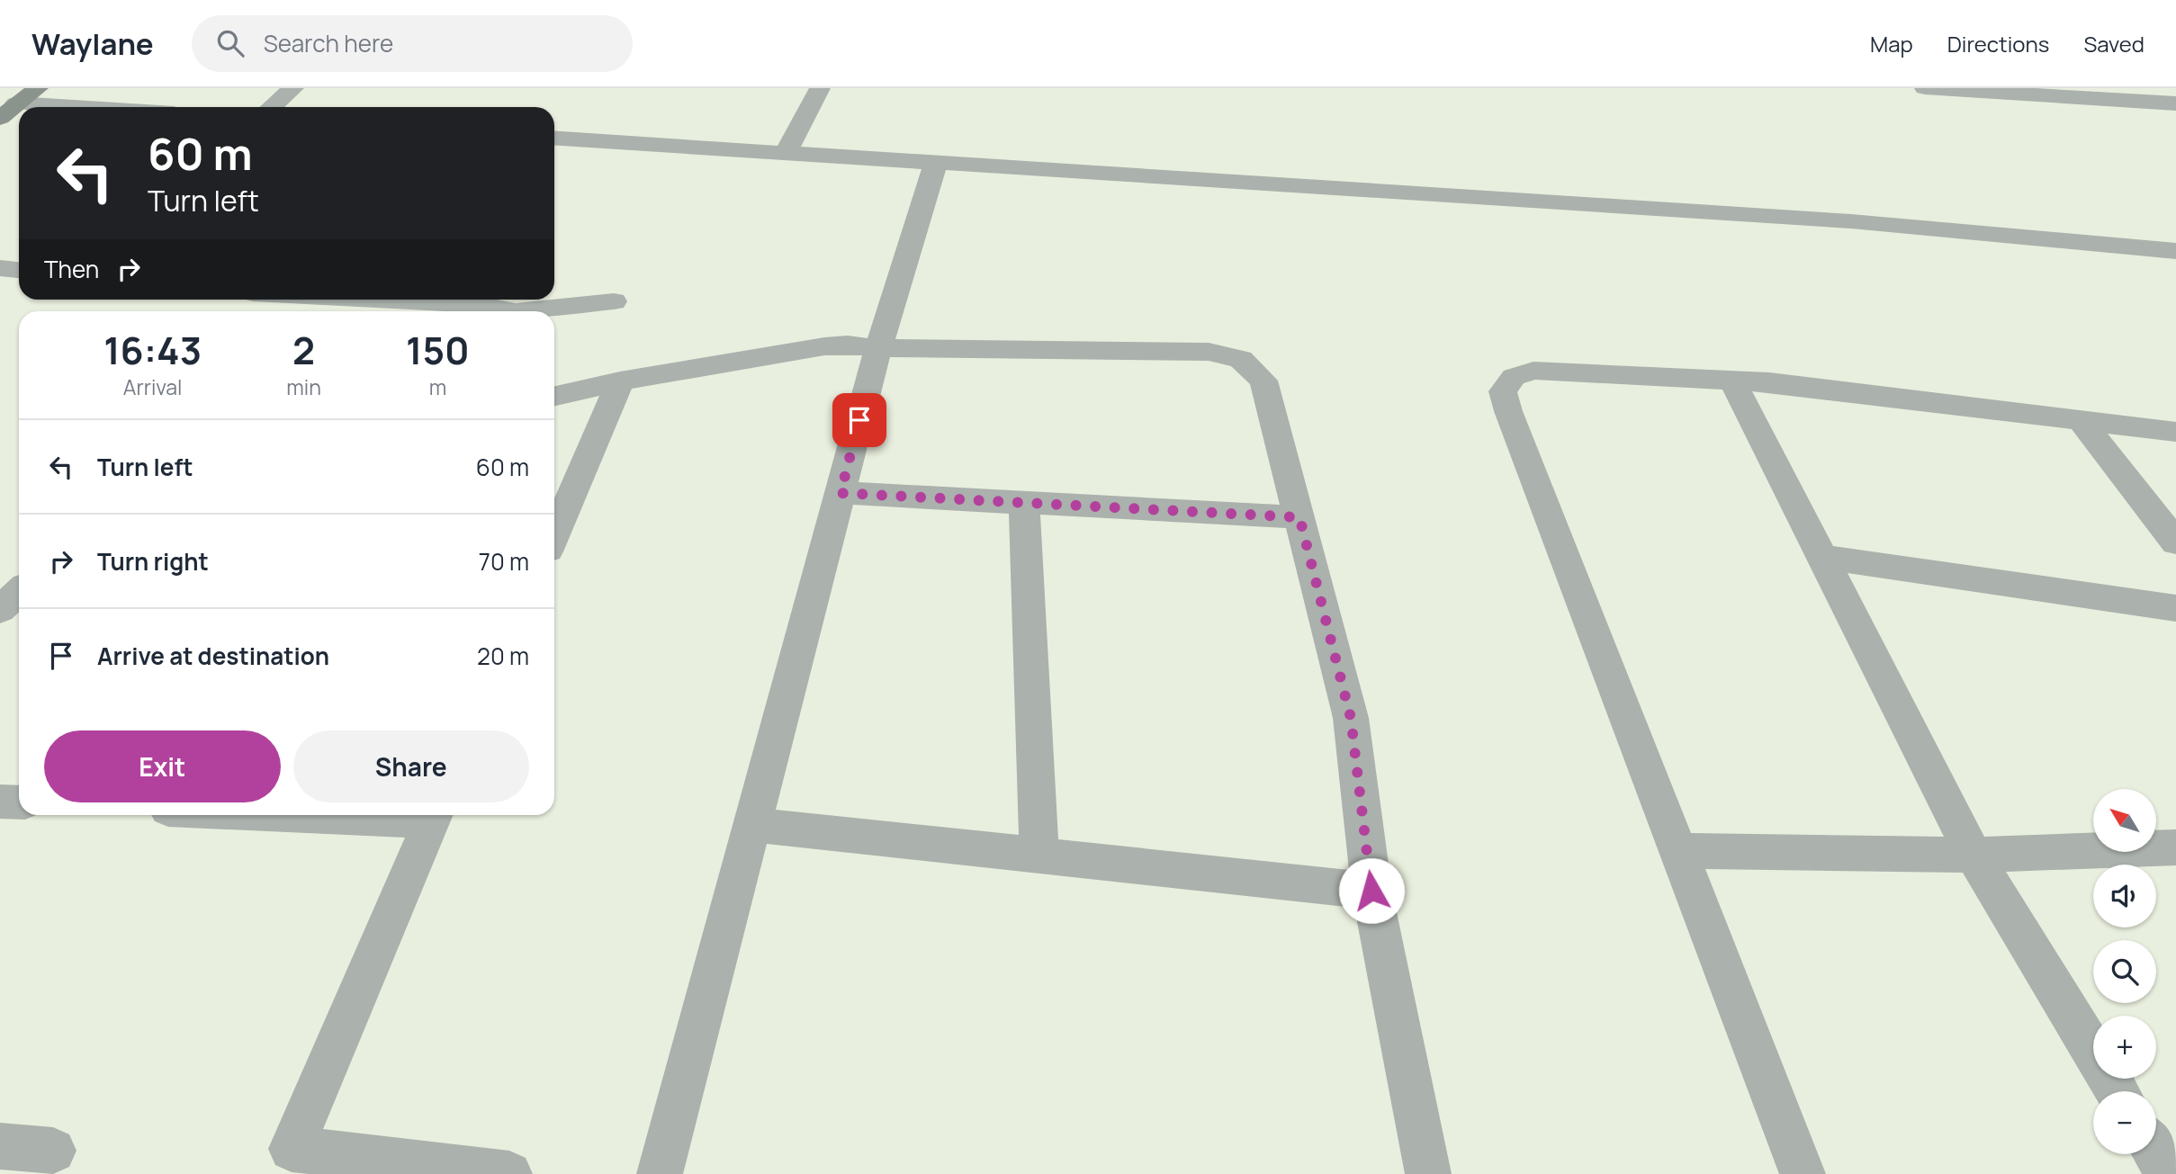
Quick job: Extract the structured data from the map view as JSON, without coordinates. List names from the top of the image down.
{
  "north": "top left",
  "page": {
    "header": "Waylane",
    "search": "Search here",
    "nav": ["Map", "Directions", "Saved"],
    "turn": ["60 m", "Turn left"],
    "then": "Then",
    "eta": [
      "16:43",
      "Arrival",
      "2",
      "min",
      "150",
      "m"
    ],
    "list": [
      {
        "name": "Turn left",
        "value": "60 m"
      },
      {
        "name": "Turn right",
        "value": "70 m"
      },
      {
        "name": "Arrive at destination",
        "value": "20 m"
      }
    ],
    "buttons": ["Exit", "Share"],
    "map_buttons": ["+", "−"]
  }
}
